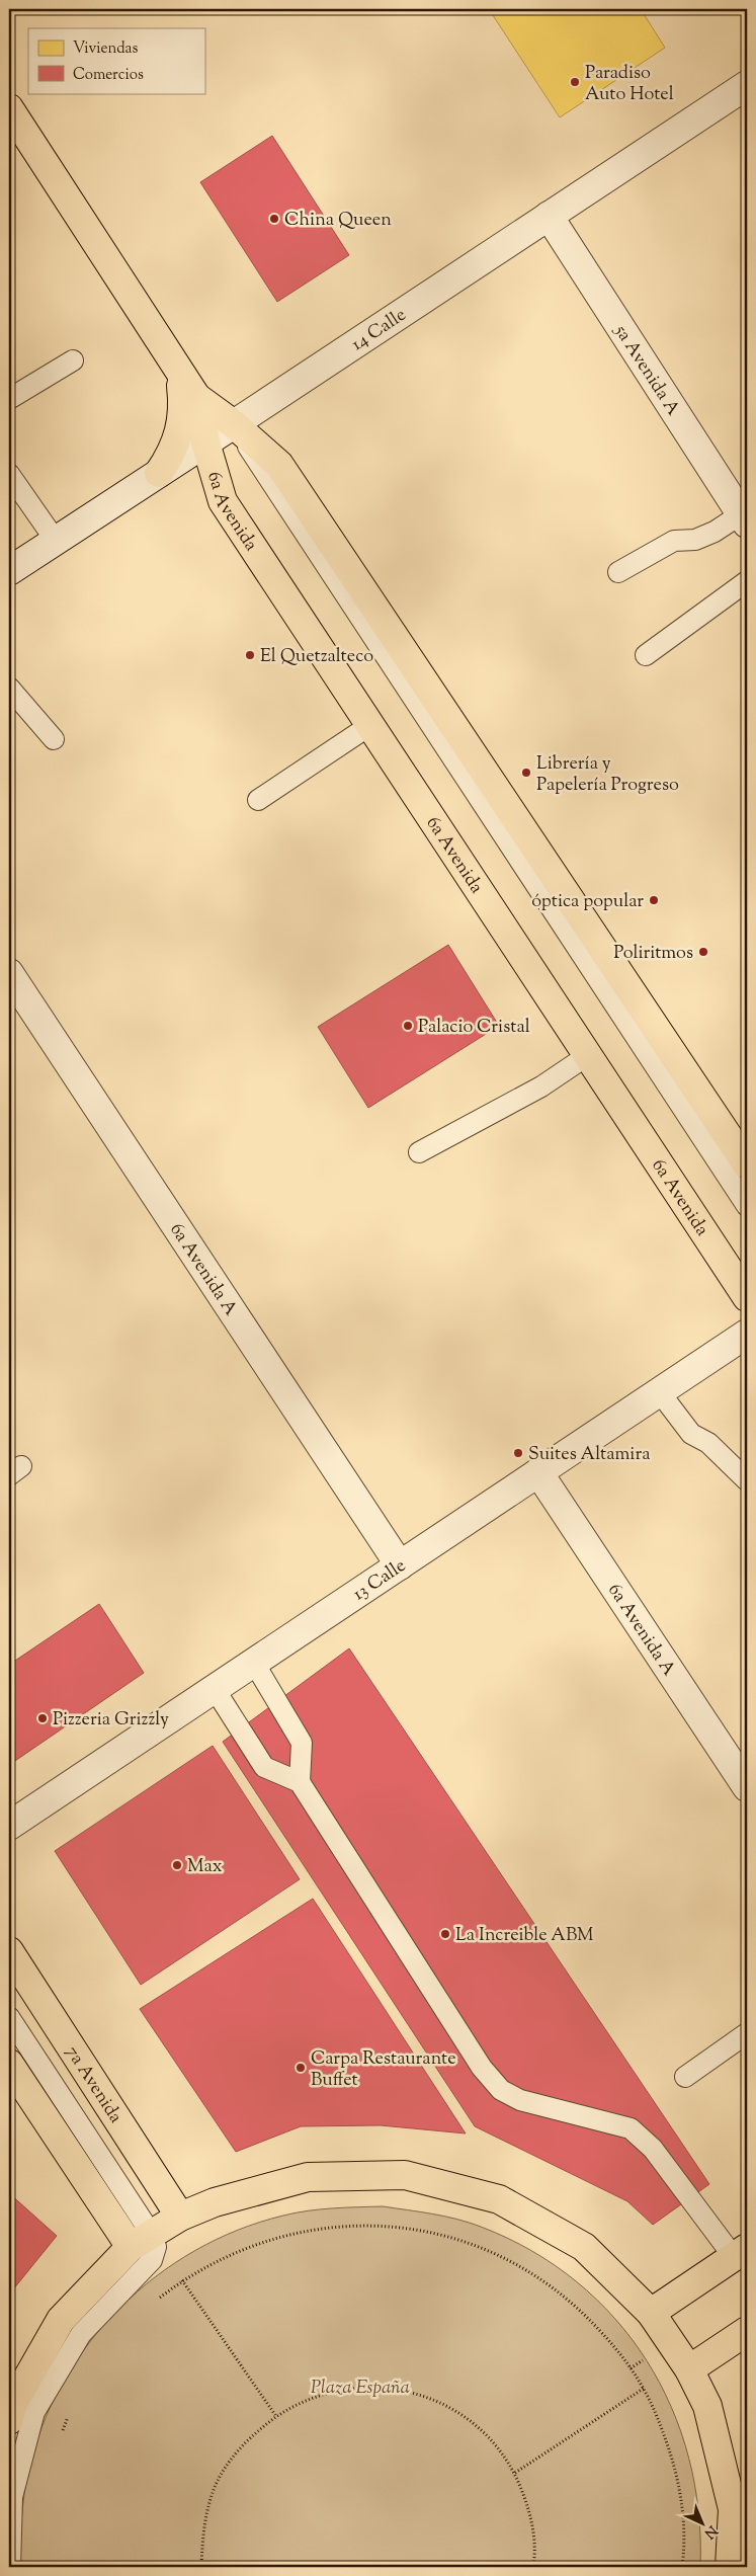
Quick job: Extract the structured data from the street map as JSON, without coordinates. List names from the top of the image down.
{
  "streets": {
    "main road": ["6a Avenida", "7a Avenida"],
    "street": [
      "14 Calle",
      "5a Avenida A",
      "6a Avenida A",
      "13 Calle"
    ]
  },
  "crossings": [
    ["14 Calle", "5a Avenida A"],
    ["14 Calle", "6a Avenida"],
    ["6a Avenida A", "13 Calle"]
  ],
  "parks": ["Plaza España"],
  "places": [
    "Paradiso Auto Hotel",
    "China Queen",
    "El Quetzalteco",
    "Librería y Papelería Progreso",
    "óptica popular",
    "Poliritmos",
    "Palacio Cristal",
    "Suites Altamira",
    "Pizzeria Grizzly",
    "Max",
    "La Increible ABM",
    "Carpa Restaurante Buffet"
  ],
  "legend": ["Viviendas", "Comercios"],
  "north": "bottom right"
}
